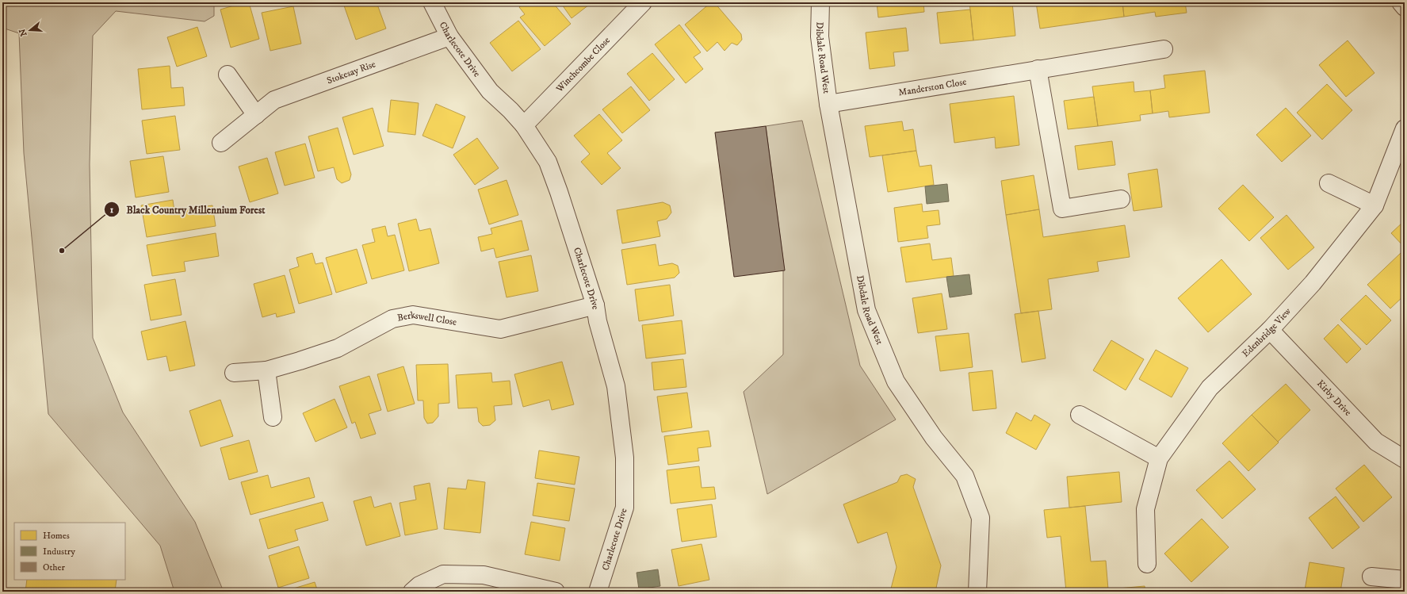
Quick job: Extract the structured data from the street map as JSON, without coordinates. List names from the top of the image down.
{
  "streets": {
    "street": [
      "Charlecote Drive",
      "Dibdale Road West",
      "Winchcombe Close",
      "Stokesay Rise",
      "Manderston Close",
      "Berkswell Close",
      "Edenbridge View",
      "Kirby Drive"
    ]
  },
  "crossings": [
    ["Charlecote Drive", "Winchcombe Close"],
    ["Charlecote Drive", "Stokesay Rise"],
    ["Charlecote Drive", "Berkswell Close"],
    ["Dibdale Road West", "Manderston Close"],
    ["Edenbridge View", "Kirby Drive"]
  ],
  "places": ["Black Country Millennium Forest"],
  "legend": ["Homes", "Industry", "Other"],
  "north": "left"
}
